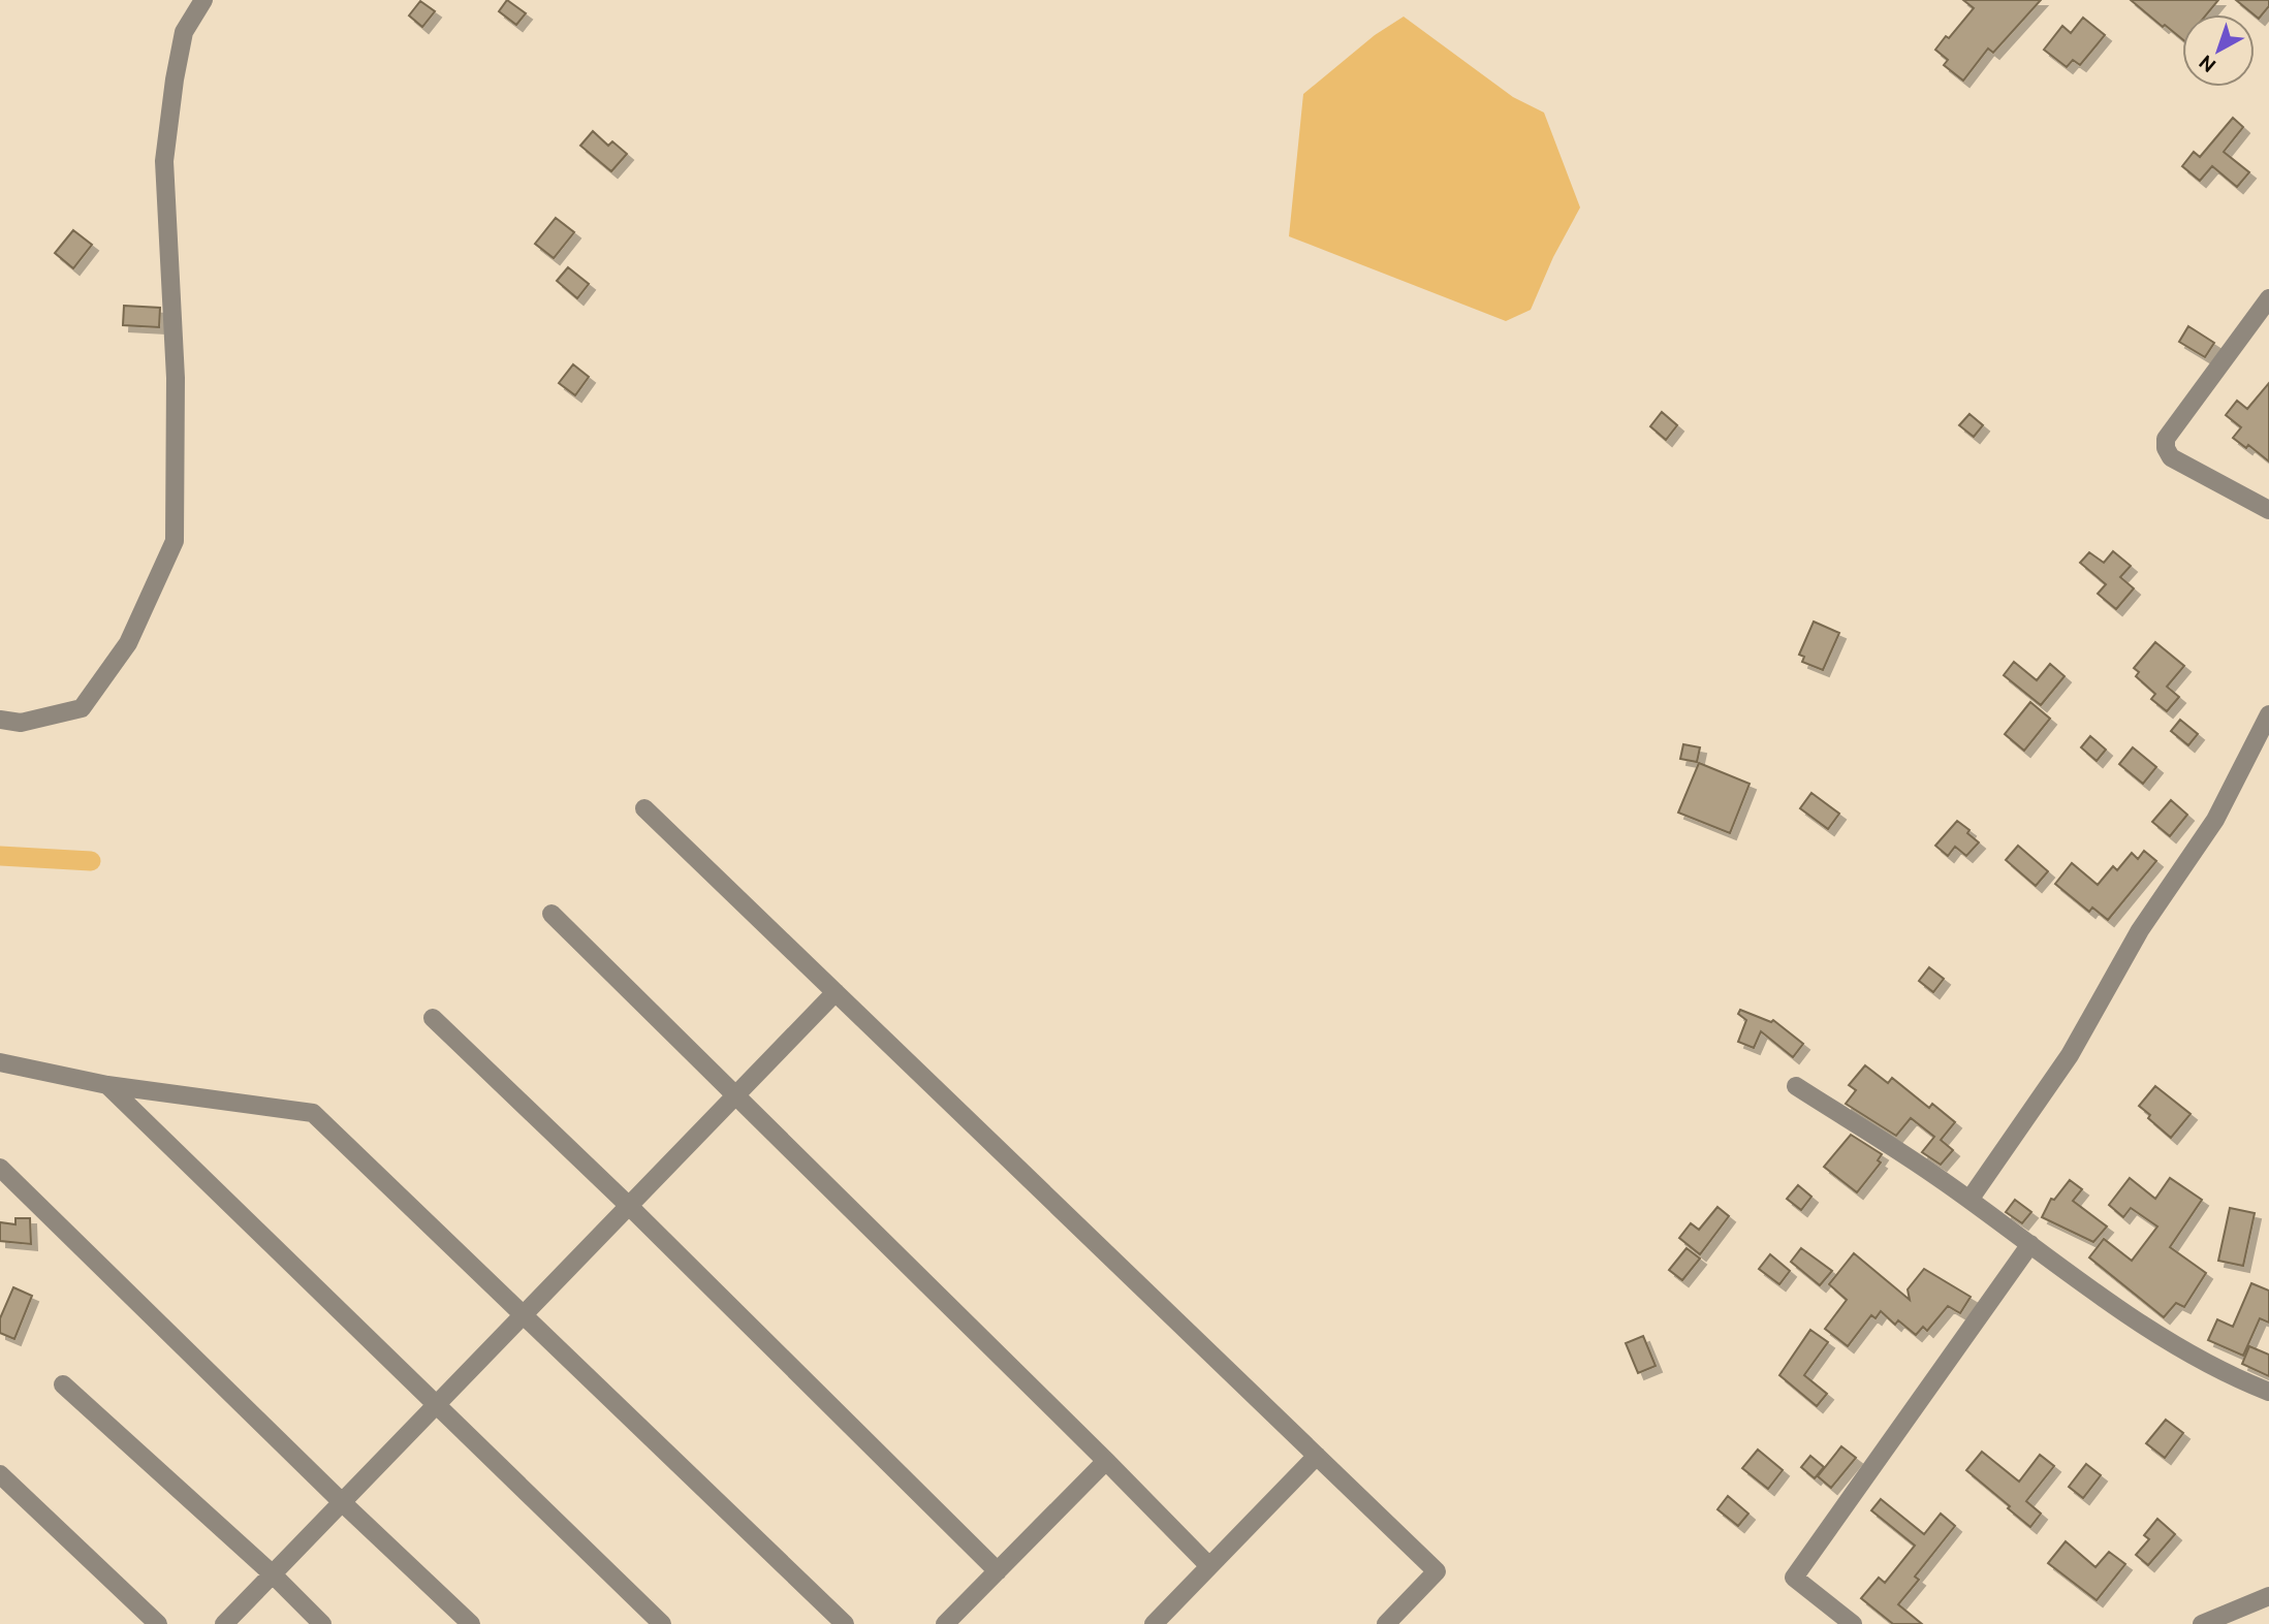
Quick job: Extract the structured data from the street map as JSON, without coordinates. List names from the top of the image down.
{
  "north": "bottom left"
}
